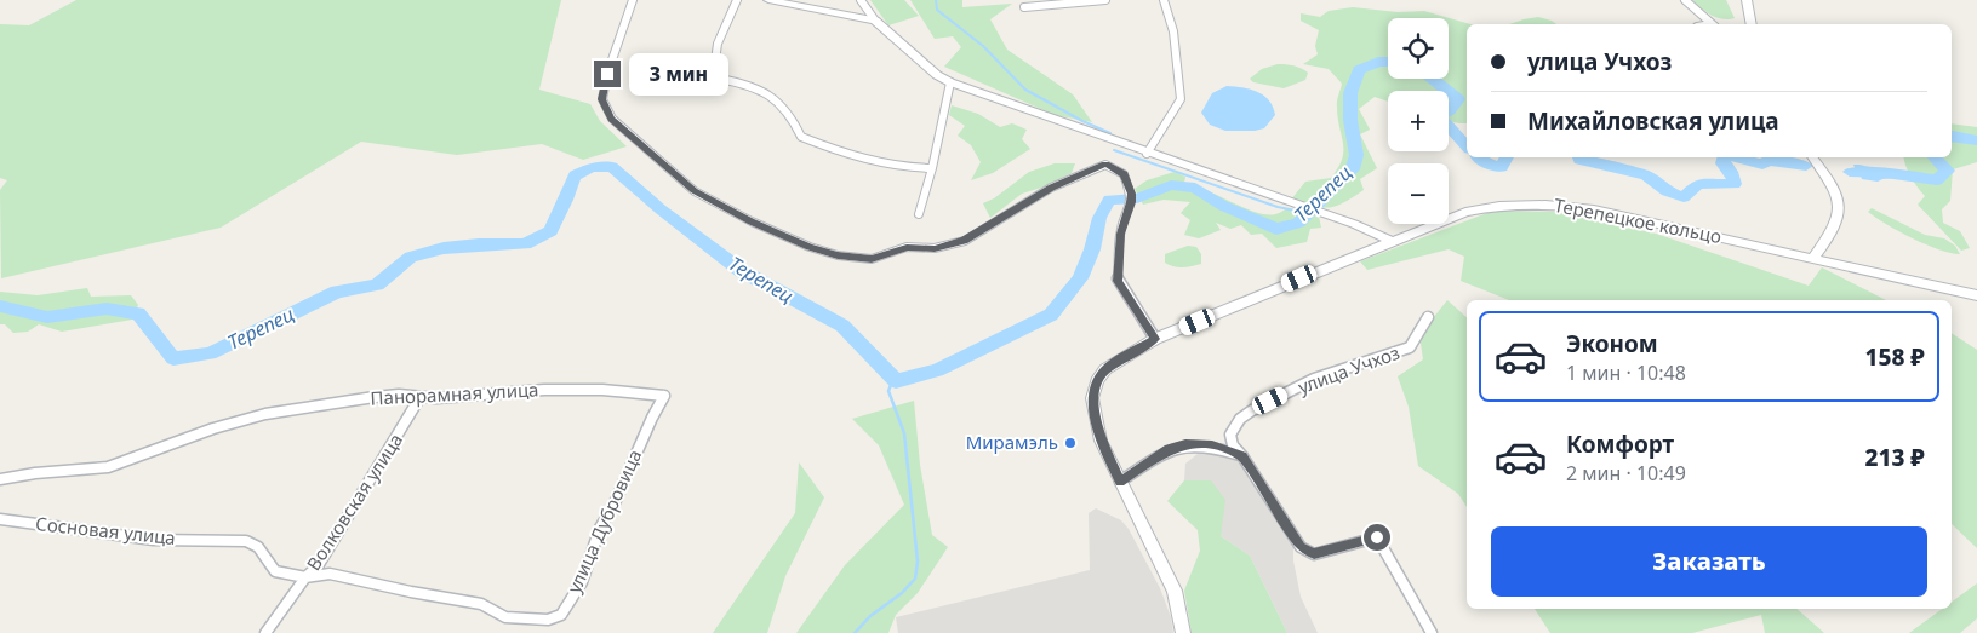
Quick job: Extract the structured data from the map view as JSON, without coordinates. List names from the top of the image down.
{
  "streets": {
    "street": [
      "Терепецкое кольцо",
      "улица Учхоз",
      "Панорамная улица",
      "Волковская улица",
      "улица Дубровица",
      "Сосновая улица"
    ]
  },
  "crossings": [
    ["Панорамная улица", "Волковская улица"],
    ["Панорамная улица", "улица Дубровица"],
    ["Волковская улица", "Сосновая улица"],
    ["улица Дубровица", "Сосновая улица"]
  ],
  "water": ["Терепец"],
  "places": ["Мирамэль"],
  "page": {
    "map_buttons": ["+", "−"],
    "banner": ["улица Учхоз", "Михайловская улица"],
    "bubble": "3 мин",
    "list": [
      {
        "name": "Эконом",
        "note": "1 мин · 10:48",
        "value": "158 ₽"
      },
      {
        "name": "Комфорт",
        "note": "2 мин · 10:49",
        "value": "213 ₽"
      }
    ],
    "buttons": "Заказать"
  }
}
